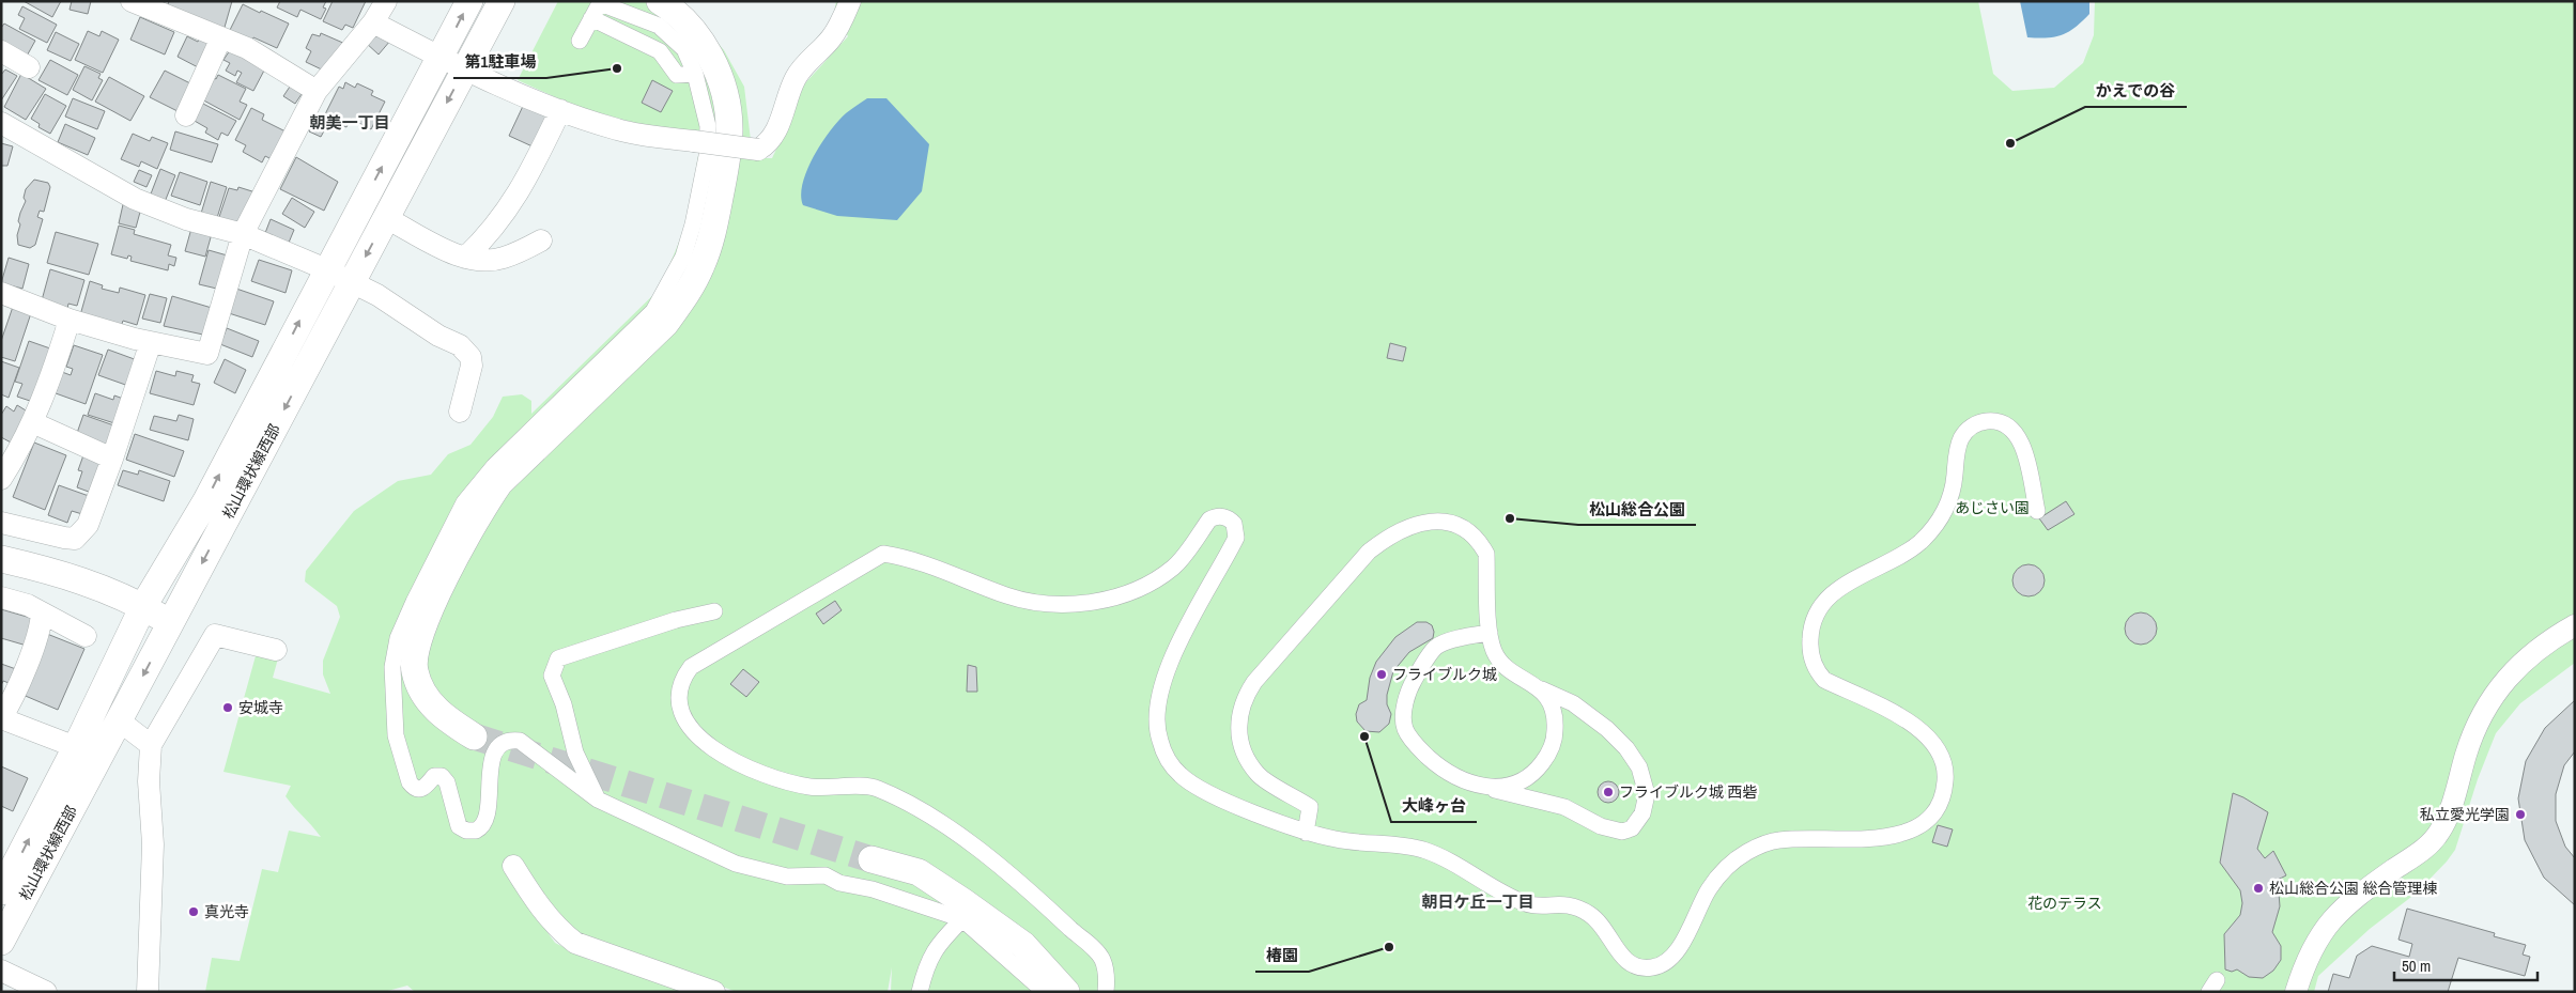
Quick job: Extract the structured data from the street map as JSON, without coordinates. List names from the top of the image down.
{
  "streets": {
    "street": ["松山環状線西部"]
  },
  "districts": ["朝美一丁目", "朝日ケ丘一丁目"],
  "parks": ["あじさい園", "花のテラス"],
  "places": [
    "第1駐車場",
    "かえでの谷",
    "松山総合公園",
    "フライブルク城",
    "安城寺",
    "大峰ヶ台",
    "フライブルク城 西砦",
    "私立愛光学園",
    "松山総合公園 総合管理棟",
    "真光寺",
    "椿園"
  ],
  "scale_bar": "50 m"
}
